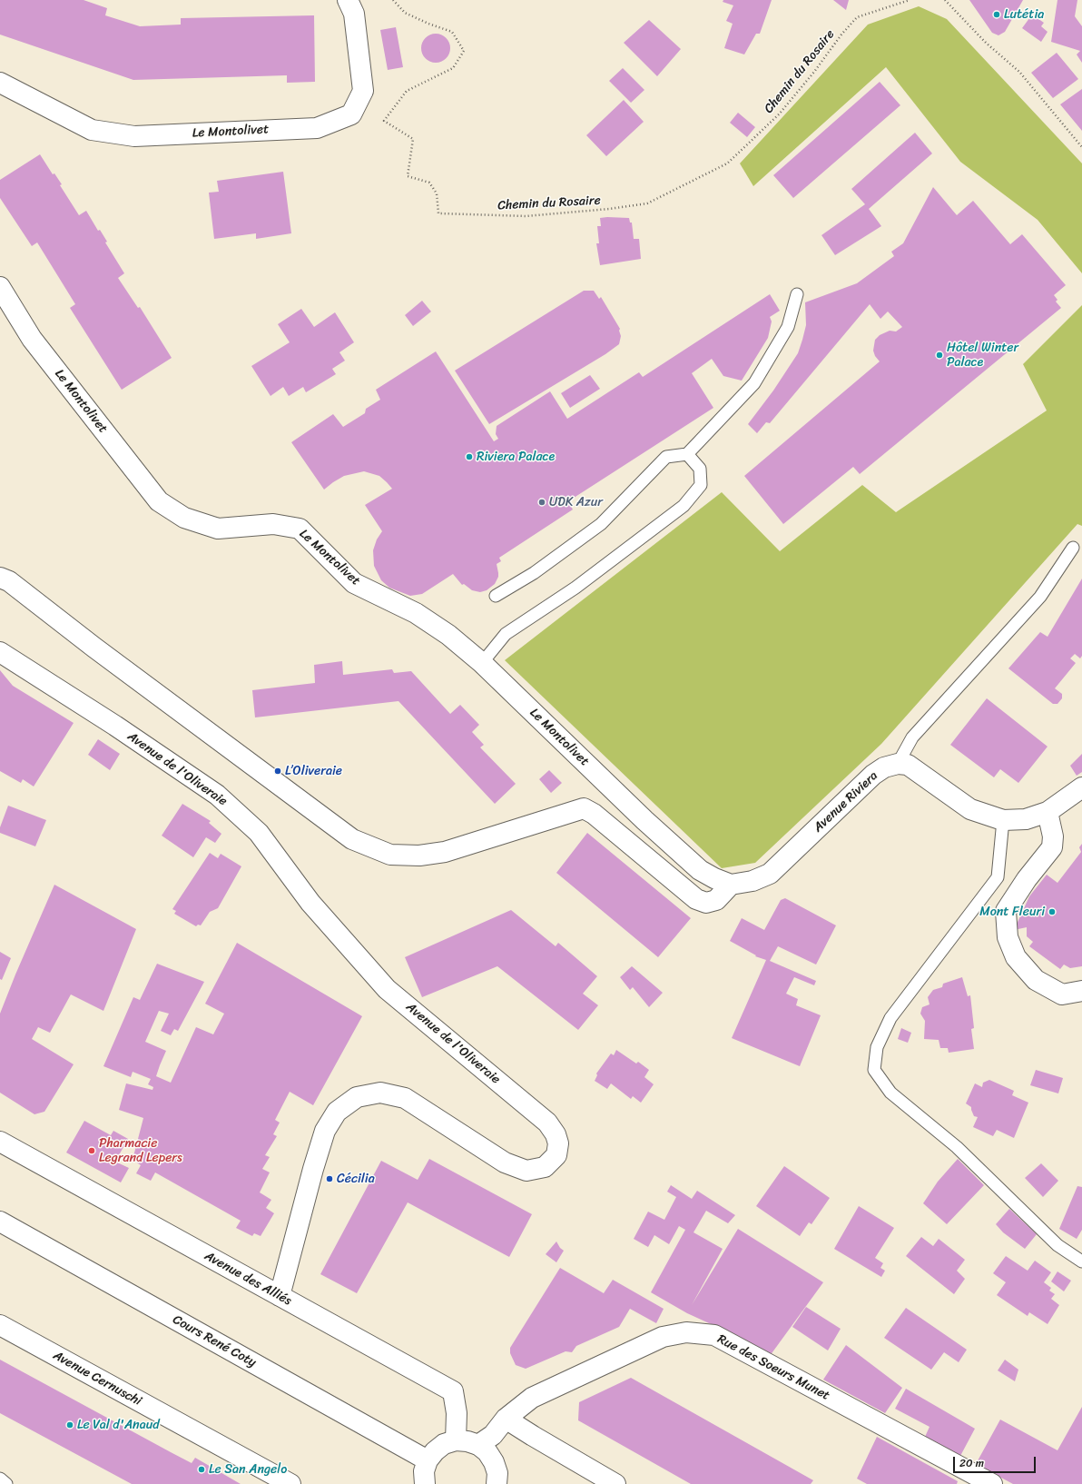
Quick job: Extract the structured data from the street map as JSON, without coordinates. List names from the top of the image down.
{
  "streets": {
    "street": [
      "Le Montolivet",
      "Avenue de l'Oliveraie",
      "Avenue Riviera",
      "Avenue des Alliés",
      "Cours René Coty",
      "Rue des Soeurs Munet",
      "Avenue Cernuschi"
    ],
    "path": ["Chemin du Rosaire"]
  },
  "crossings": [
    ["Le Montolivet", "Avenue Riviera"],
    ["Avenue de l'Oliveraie", "Avenue des Alliés"]
  ],
  "places": [
    "Lutétia",
    "Hôtel Winter Palace",
    "Riviera Palace",
    "UDK Azur",
    "L’Oliveraie",
    "Mont Fleuri",
    "Pharmacie Legrand Lepers",
    "Cécilia",
    "Le Val d'Anaud",
    "Le San Angelo"
  ],
  "scale_bar": "20 m"
}
